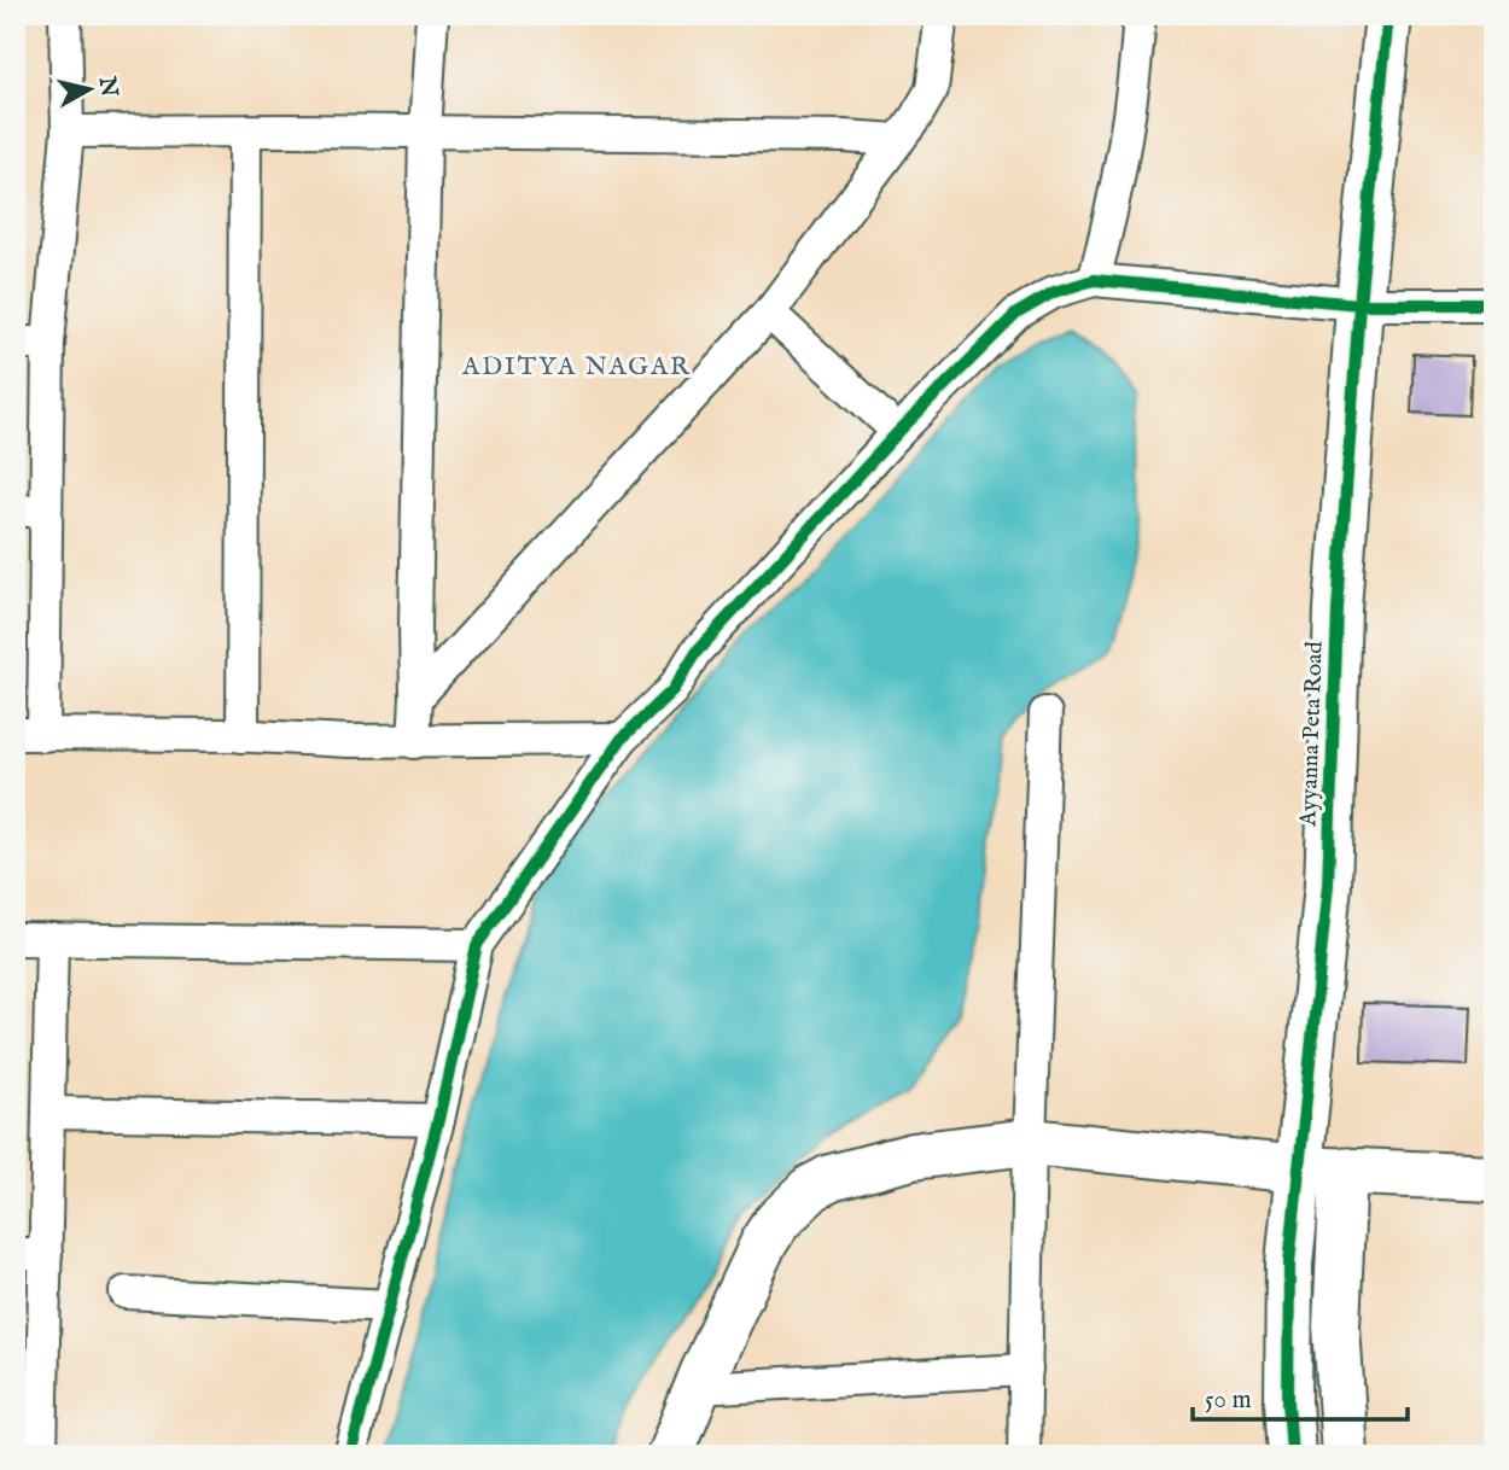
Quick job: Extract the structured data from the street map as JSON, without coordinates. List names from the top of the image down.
{
  "streets": {
    "street": ["Ayyanna Peta Road"]
  },
  "districts": ["ADITYA NAGAR"],
  "scale_bar": "50 m",
  "north": "right"
}
